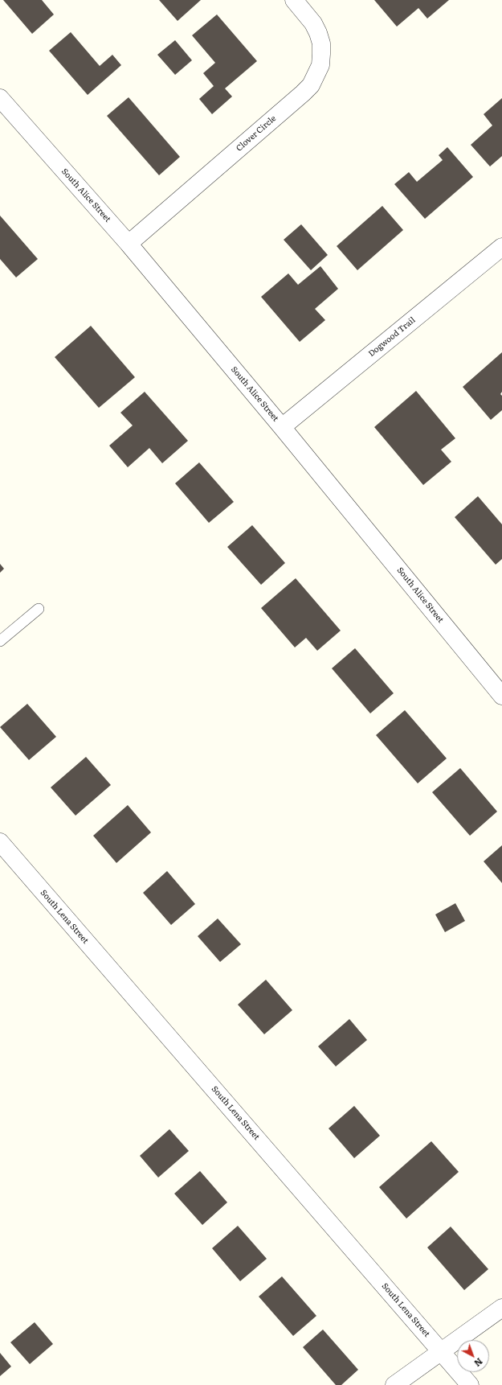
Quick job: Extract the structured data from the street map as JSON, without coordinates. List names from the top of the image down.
{
  "streets": {
    "street": [
      "Clover Circle",
      "South Alice Street",
      "Dogwood Trail",
      "South Lena Street"
    ]
  },
  "crossings": [
    ["Clover Circle", "South Alice Street"],
    ["South Alice Street", "Dogwood Trail"]
  ],
  "north": "bottom right"
}
